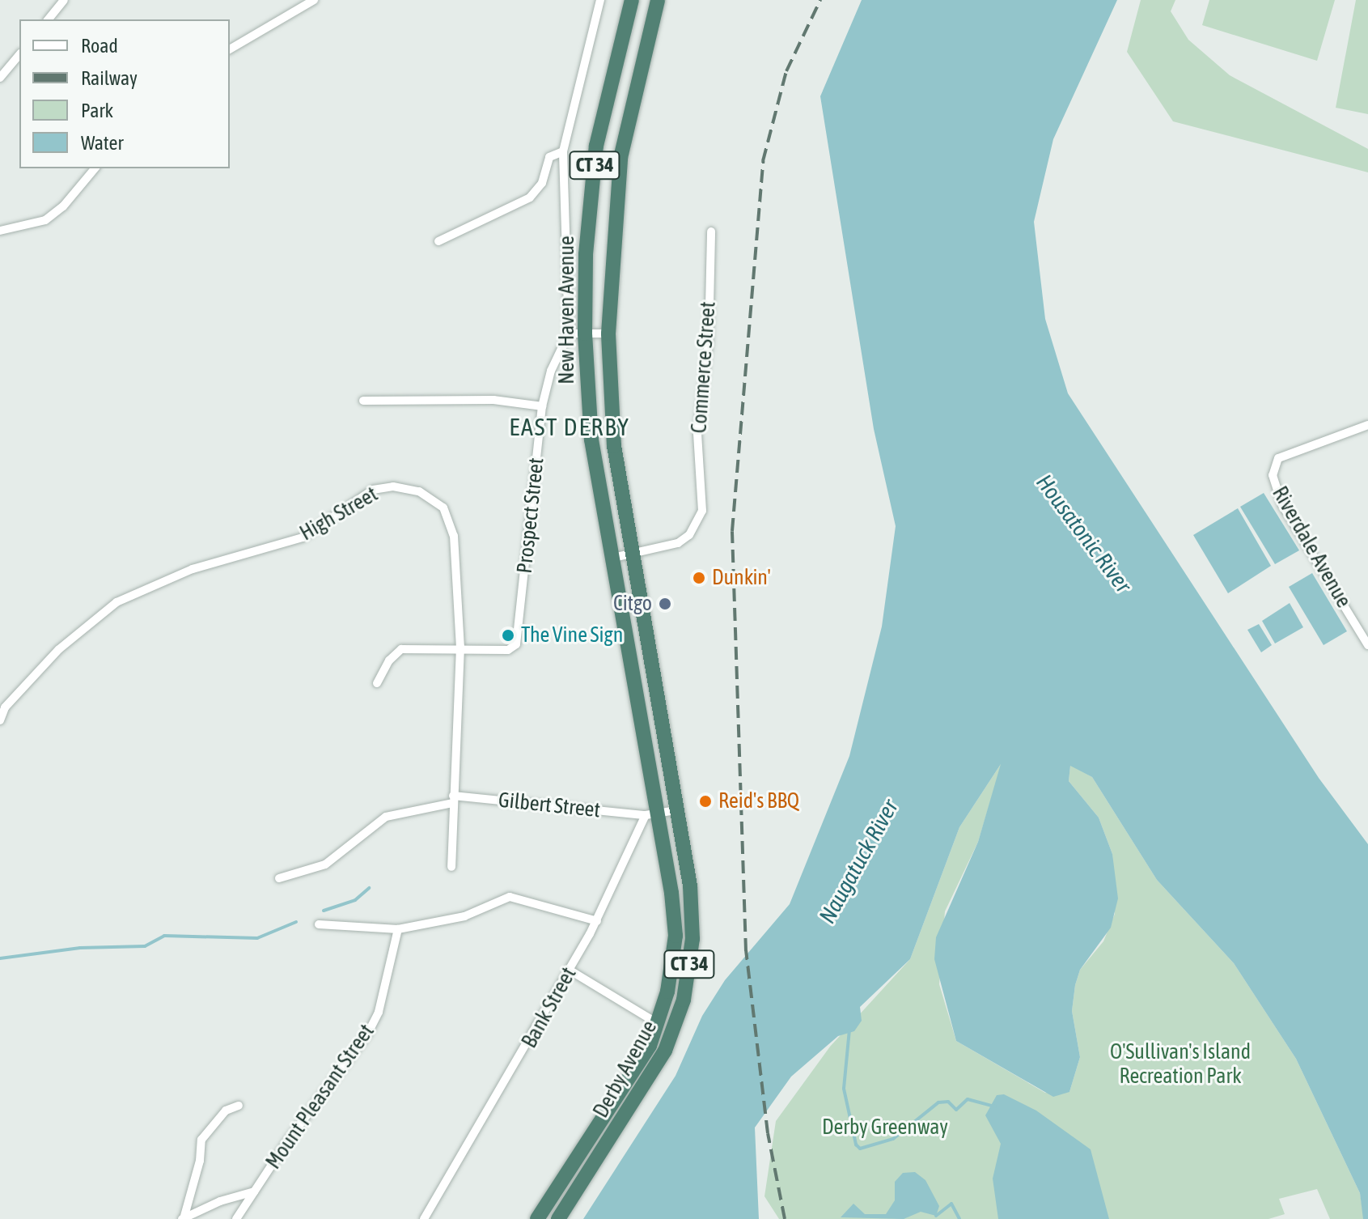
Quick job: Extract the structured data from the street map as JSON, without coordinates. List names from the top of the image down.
{
  "streets": {
    "highway": ["CT 34", "New Haven Avenue", "Derby Avenue"],
    "street": [
      "Commerce Street",
      "High Street",
      "Prospect Street",
      "Riverdale Avenue",
      "Gilbert Street",
      "Bank Street",
      "Mount Pleasant Street"
    ]
  },
  "crossings": [
    ["New Haven Avenue", "Commerce Street"],
    ["New Haven Avenue", "Gilbert Street"],
    ["New Haven Avenue", "Bank Street"],
    ["New Haven Avenue", "Derby Avenue"],
    ["High Street", "Prospect Street"],
    ["High Street", "Gilbert Street"],
    ["Gilbert Street", "Bank Street"],
    ["Gilbert Street", "Derby Avenue"],
    ["Bank Street", "Derby Avenue"]
  ],
  "districts": ["EAST DERBY"],
  "water": ["Housatonic River", "Naugatuck River"],
  "parks": ["O'Sullivan's Island Recreation Park", "Derby Greenway"],
  "places": [
    "Dunkin'",
    "Citgo",
    "The Vine Sign",
    "Reid's BBQ"
  ],
  "legend": [
    "Road",
    "Railway",
    "Park",
    "Water"
  ]
}
